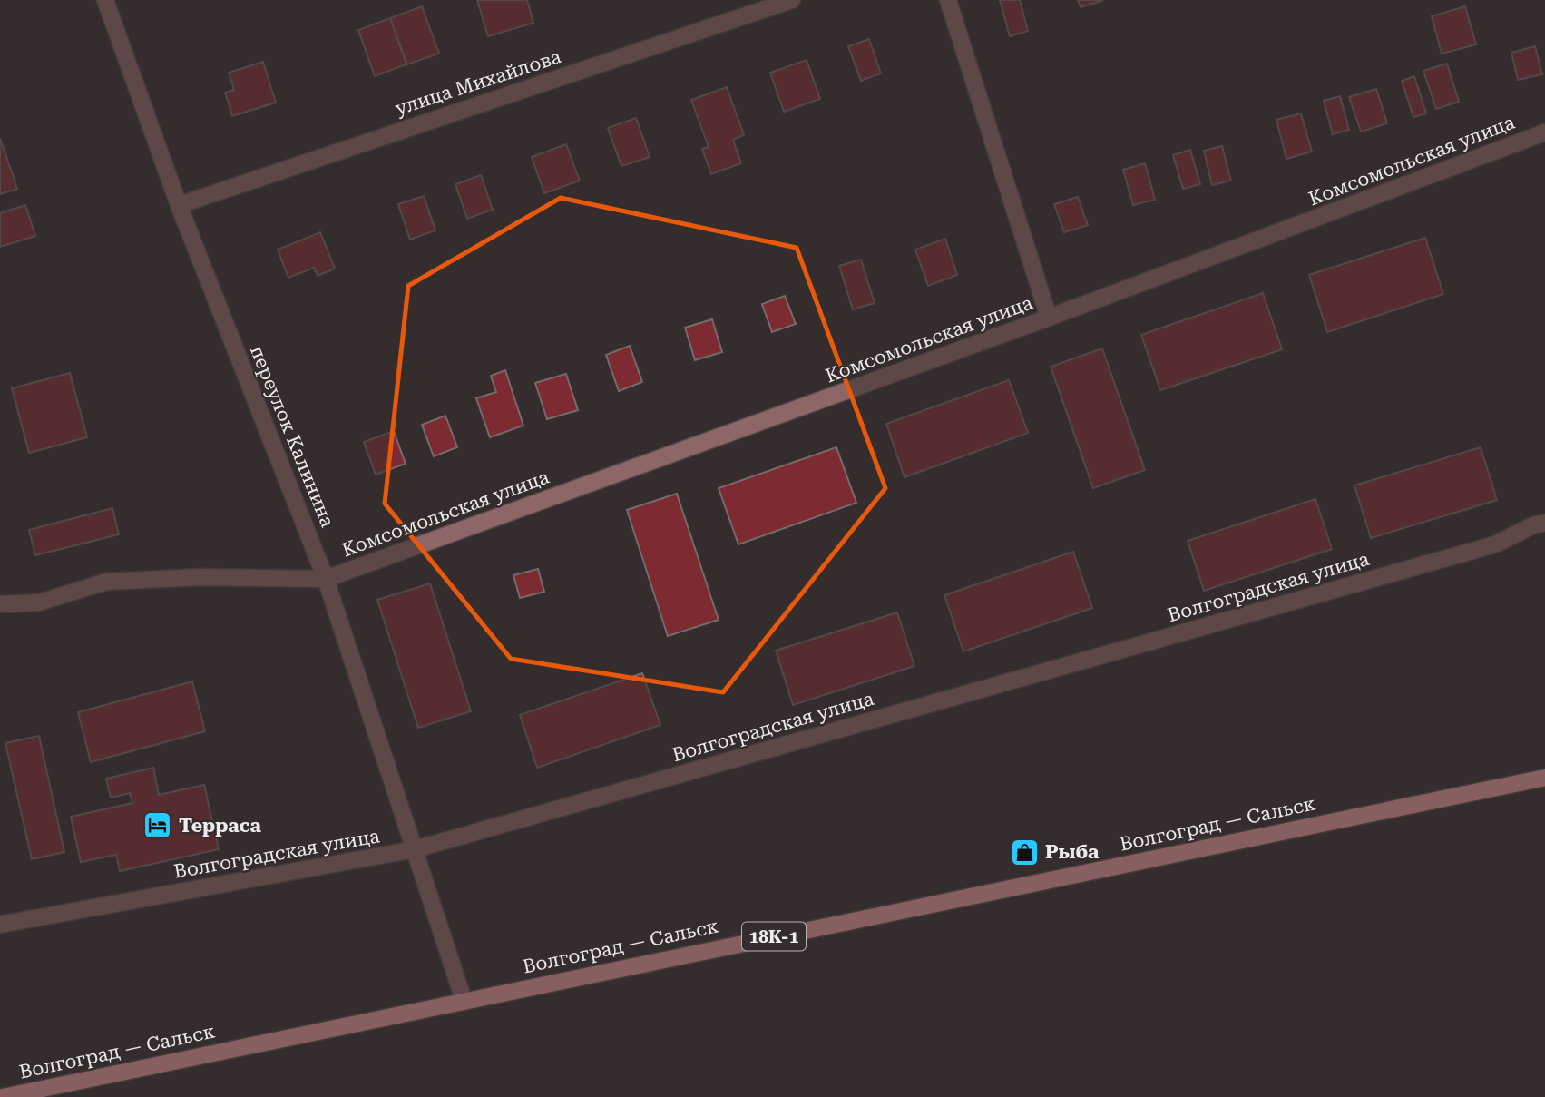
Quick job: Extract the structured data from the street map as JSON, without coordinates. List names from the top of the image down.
{
  "streets": {
    "main road": ["Волгоград — Сальск", "18К-1"],
    "street": [
      "улица Михайлова",
      "Комсомольская улица",
      "переулок Калинина",
      "Волгоградская улица"
    ]
  },
  "crossings": [
    ["улица Михайлова", "переулок Калинина"],
    ["Комсомольская улица", "переулок Калинина"],
    ["переулок Калинина", "Волгоградская улица"],
    ["переулок Калинина", "Волгоград — Сальск"]
  ],
  "places": {
    "hotel": ["Терраса"],
    "shop": ["Рыба"]
  }
}
